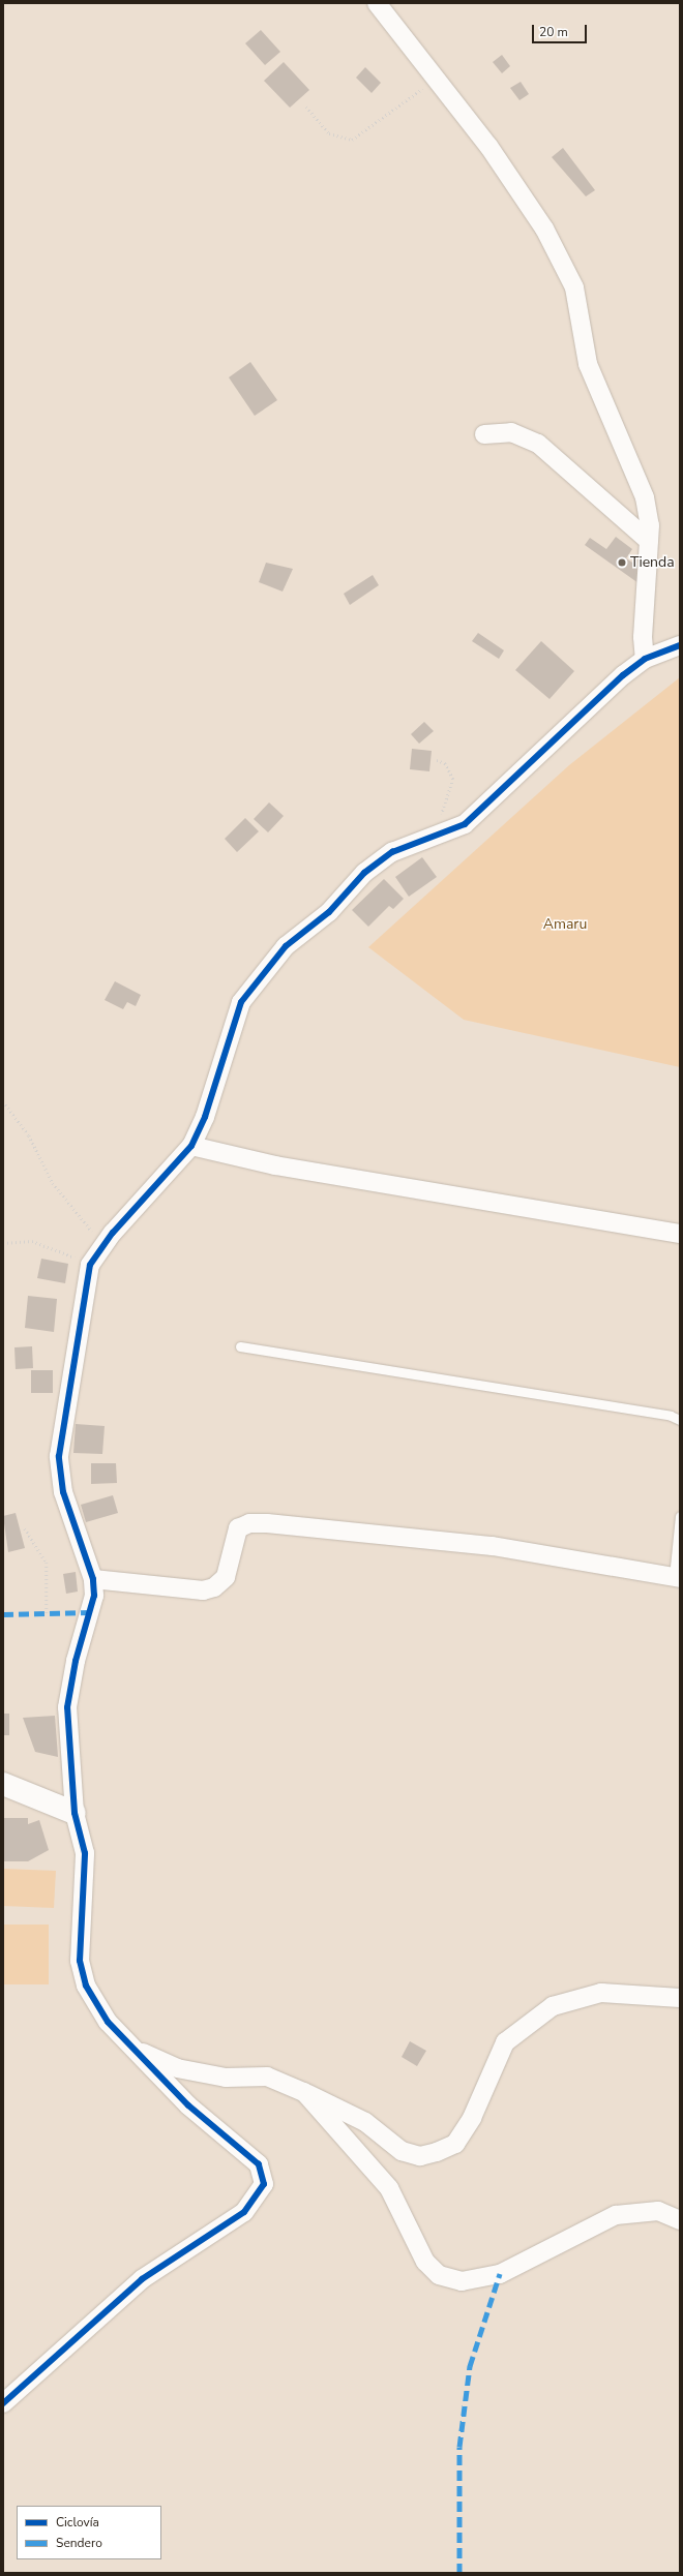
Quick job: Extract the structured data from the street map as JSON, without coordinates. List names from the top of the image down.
{
  "parks": ["Amaru"],
  "places": ["Tienda"],
  "legend": ["Ciclovía", "Sendero"],
  "scale_bar": "20 m"
}
